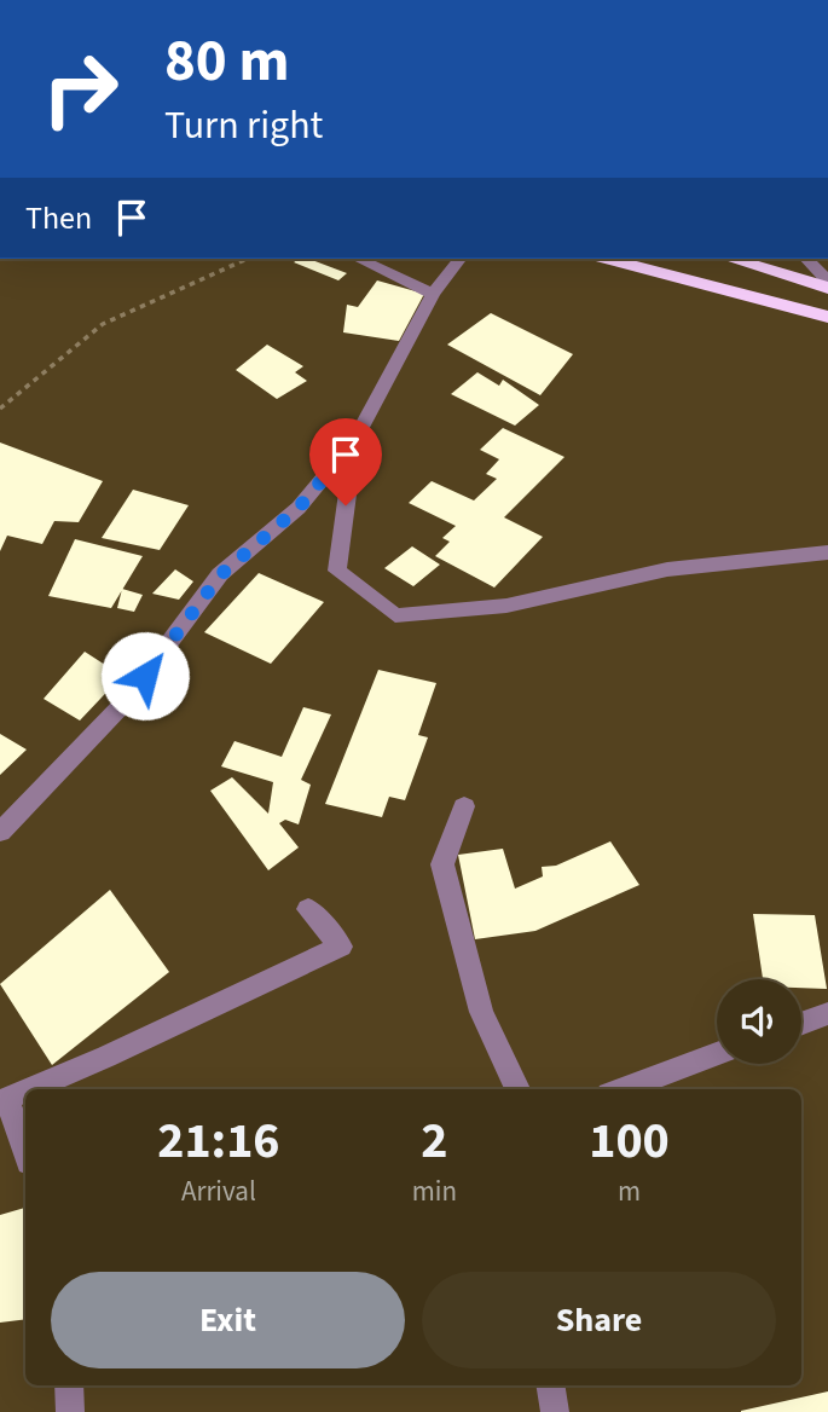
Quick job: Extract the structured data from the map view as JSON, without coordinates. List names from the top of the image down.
{
  "page": {
    "turn": ["80 m", "Turn right"],
    "then": "Then",
    "eta": [
      "21:16",
      "Arrival",
      "2",
      "min",
      "100",
      "m"
    ],
    "buttons": ["Exit", "Share"]
  }
}
